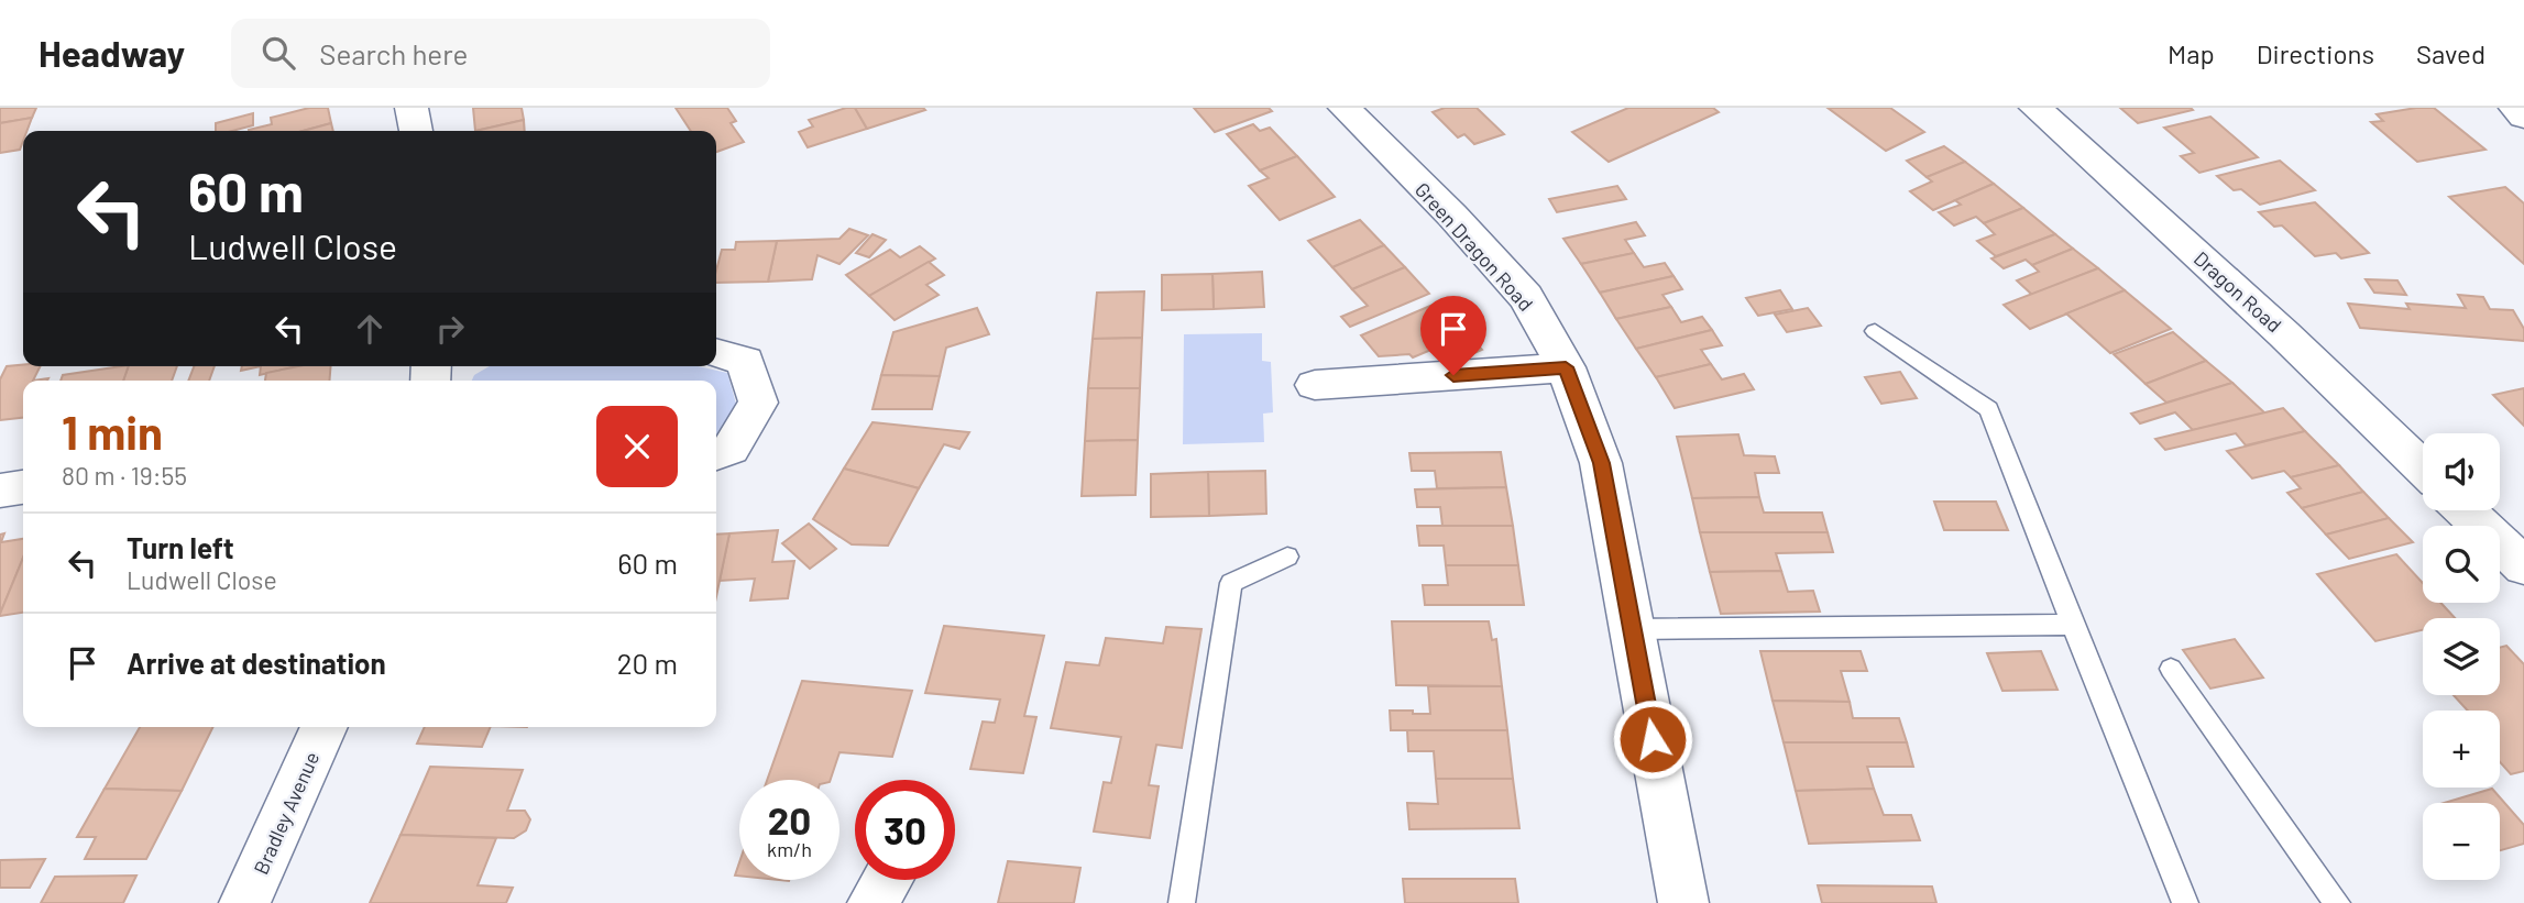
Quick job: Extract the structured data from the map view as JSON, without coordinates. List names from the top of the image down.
{
  "streets": {
    "street": ["Green Dragon Road", "Dragon Road", "Bradley Avenue"]
  },
  "page": {
    "header": "Headway",
    "search": "Search here",
    "nav": ["Map", "Directions", "Saved"],
    "turn": ["60 m", "Ludwell Close"],
    "heading": ["1 min", "80 m · 19:55"],
    "map_buttons": ["+", "−"],
    "list": [
      {
        "name": "Turn left",
        "note": "Ludwell Close",
        "value": "60 m"
      },
      {
        "name": "Arrive at destination",
        "value": "20 m"
      }
    ],
    "speed": "20 km/h",
    "limit": "30"
  }
}
